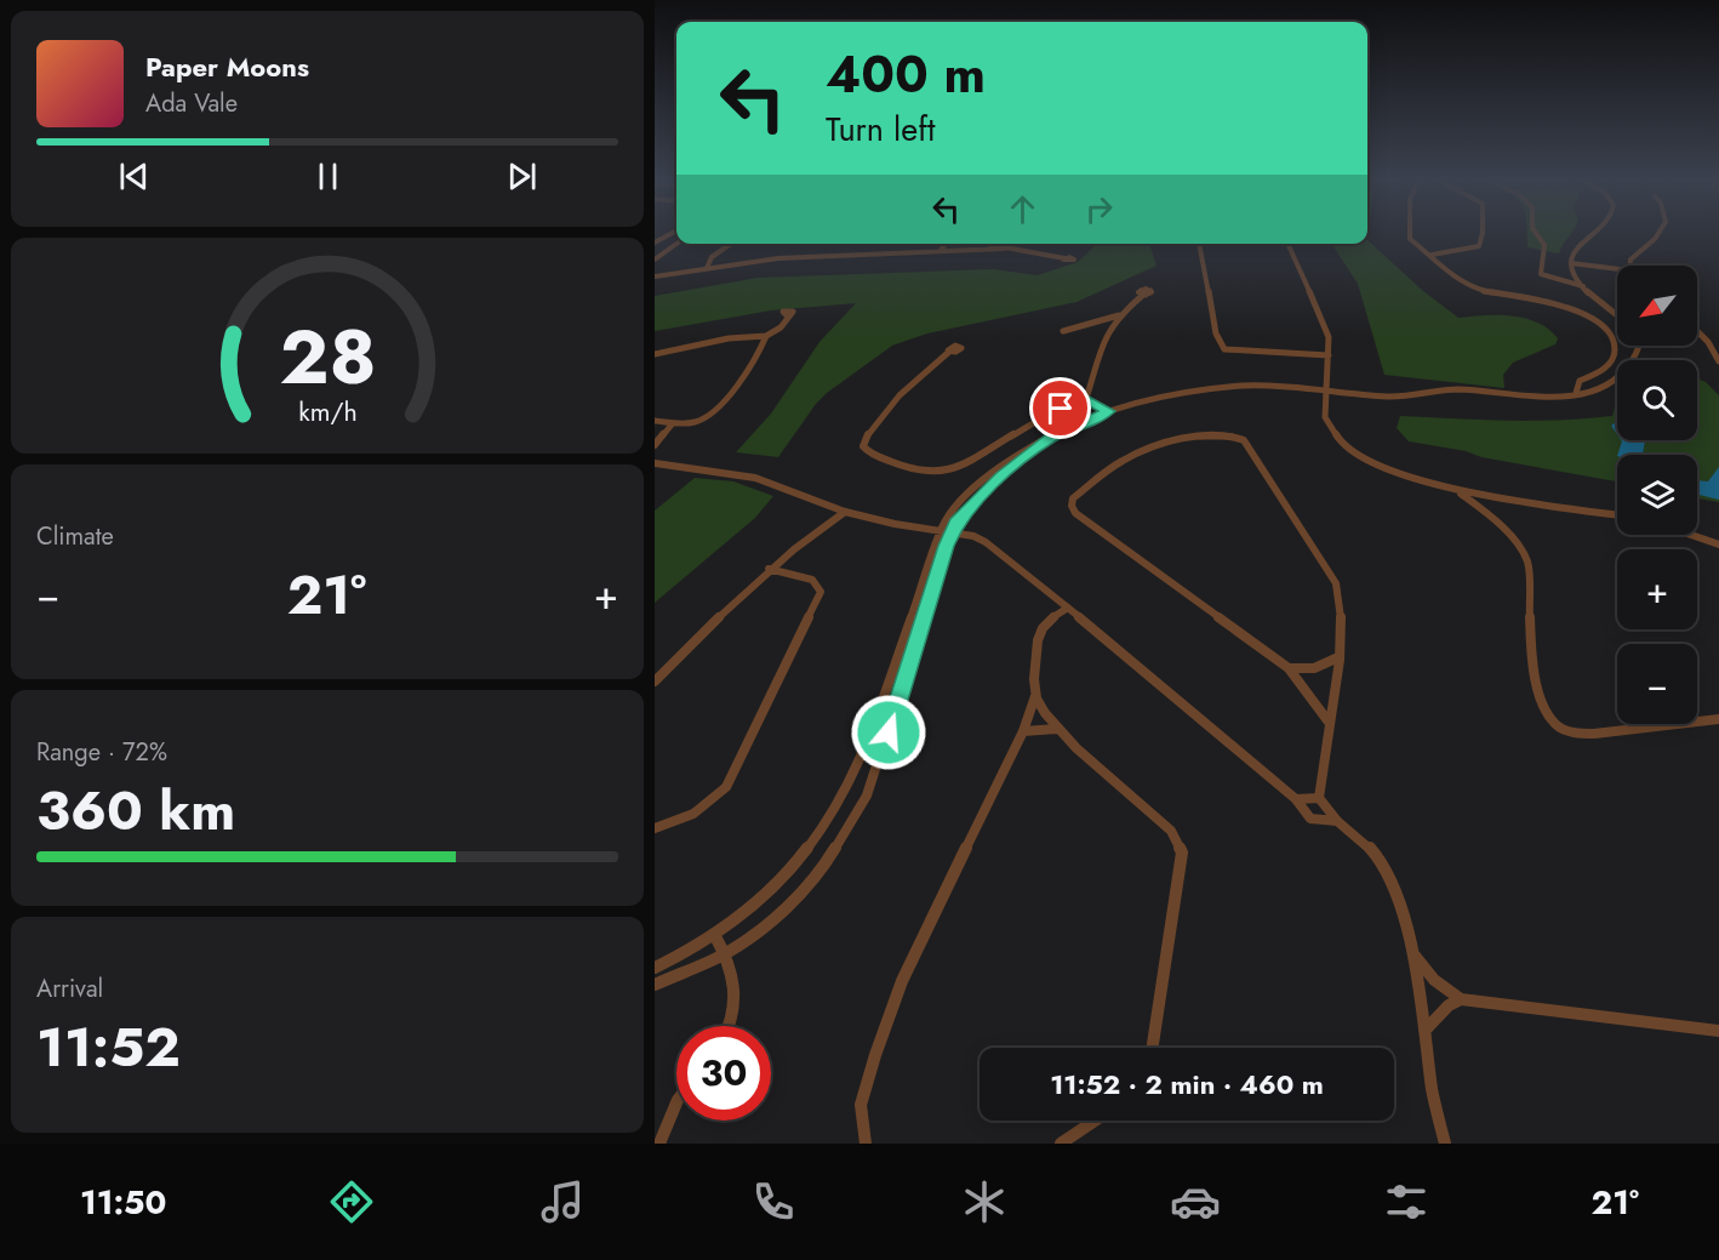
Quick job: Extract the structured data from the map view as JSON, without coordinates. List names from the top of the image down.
{
  "north": "bottom left",
  "page": {
    "turn": ["400 m", "Turn left"],
    "song": ["Paper Moons", "Ada Vale"],
    "map_buttons": ["+", "−"],
    "tile": [
      "Climate",
      ["Range · 72%", "360 km"],
      ["Arrival", "11:52"]
    ],
    "heat": ["−", "21°", "+"],
    "limit": "30",
    "trip": "11:52 · 2 min · 460 m",
    "tabs": ["11:50", "21°"],
    "gauge": ["28", "km/h"]
  }
}
